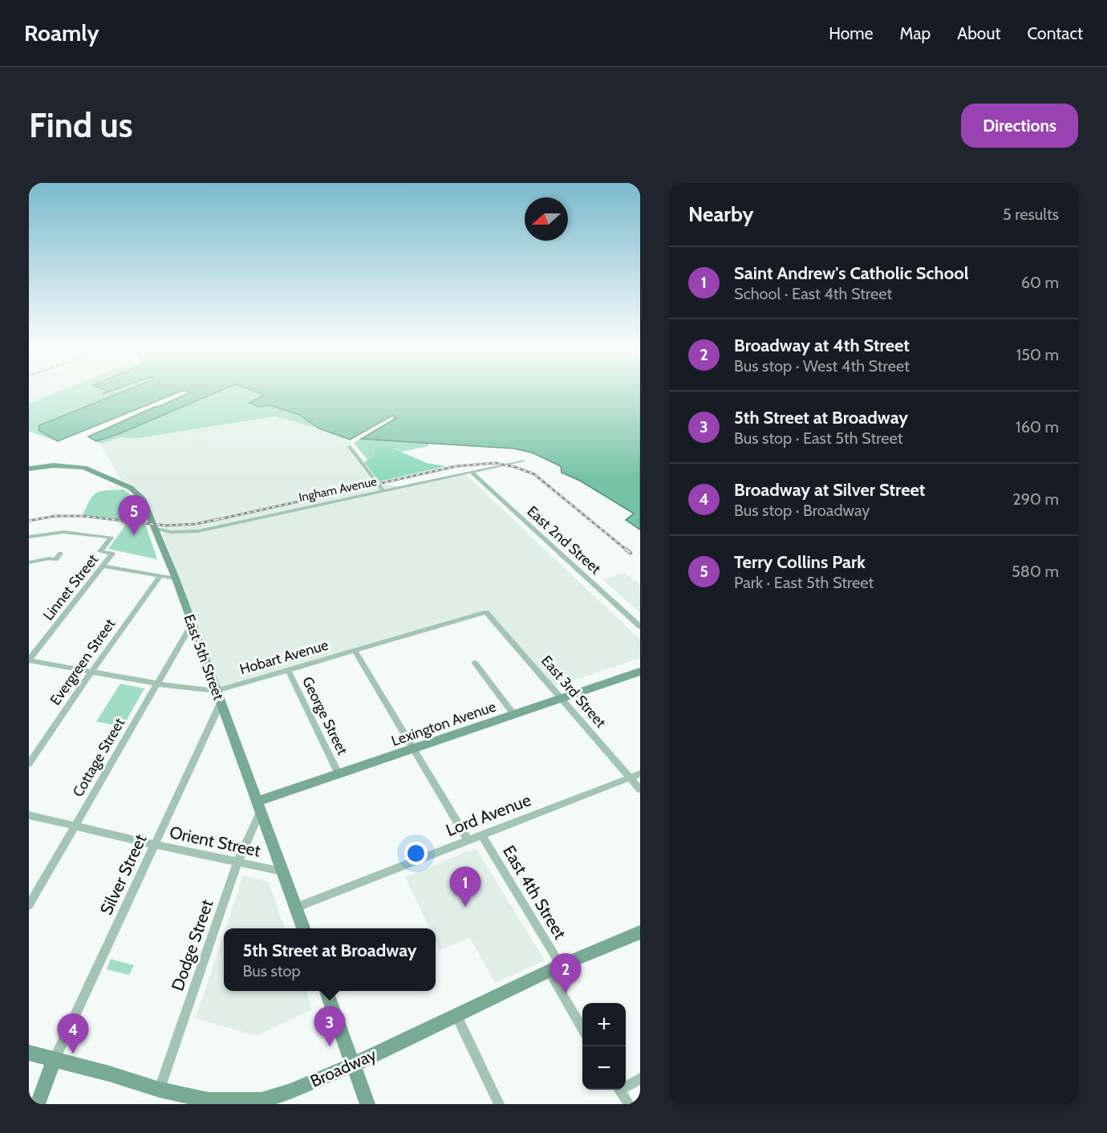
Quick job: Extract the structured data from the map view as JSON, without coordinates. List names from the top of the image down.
{
  "streets": {
    "street": [
      "Ingham Avenue",
      "East 2nd Street",
      "Linnet Street",
      "East 5th Street",
      "Hobart Avenue",
      "Evergreen Street",
      "East 3rd Street",
      "George Street",
      "Lexington Avenue",
      "Cottage Street",
      "Lord Avenue",
      "Orient Street",
      "Silver Street",
      "East 4th Street",
      "Dodge Street",
      "Broadway"
    ]
  },
  "crossings": [
    ["Ingham Avenue", "East 2nd Street"],
    ["Ingham Avenue", "East 5th Street"],
    ["Linnet Street", "Hobart Avenue"],
    ["East 5th Street", "Hobart Avenue"],
    ["East 5th Street", "Lexington Avenue"],
    ["East 5th Street", "Cottage Street"],
    ["East 5th Street", "Lord Avenue"],
    ["East 5th Street", "Orient Street"],
    ["East 5th Street", "Silver Street"],
    ["East 5th Street", "Dodge Street"],
    ["Hobart Avenue", "Evergreen Street"],
    ["Hobart Avenue", "East 3rd Street"],
    ["Hobart Avenue", "George Street"],
    ["Hobart Avenue", "Cottage Street"],
    ["East 3rd Street", "Lexington Avenue"],
    ["East 3rd Street", "Lord Avenue"],
    ["George Street", "Lexington Avenue"],
    ["Lexington Avenue", "Dodge Street"],
    ["Cottage Street", "Orient Street"],
    ["Lord Avenue", "East 4th Street"],
    ["Orient Street", "Silver Street"],
    ["Orient Street", "Dodge Street"],
    ["Silver Street", "Broadway"],
    ["East 4th Street", "Broadway"],
    ["Dodge Street", "Broadway"]
  ],
  "north": "left",
  "page": {
    "header": "Roamly",
    "nav": [
      "Home",
      "Map",
      "About",
      "Contact"
    ],
    "buttons": "Directions",
    "title": "Find us",
    "heading": ["Nearby", "5 results"],
    "list": [
      {
        "mark": "1",
        "name": "Saint Andrew's Catholic School",
        "note": "School · East 4th Street",
        "value": "60 m"
      },
      {
        "mark": "2",
        "name": "Broadway at 4th Street",
        "note": "Bus stop · West 4th Street",
        "value": "150 m"
      },
      {
        "mark": "3",
        "name": "5th Street at Broadway",
        "note": "Bus stop · East 5th Street",
        "value": "160 m"
      },
      {
        "mark": "4",
        "name": "Broadway at Silver Street",
        "note": "Bus stop · Broadway",
        "value": "290 m"
      },
      {
        "mark": "5",
        "name": "Terry Collins Park",
        "note": "Park · East 5th Street",
        "value": "580 m"
      }
    ],
    "pins": [
      "5",
      "1",
      "2",
      "3",
      "4"
    ],
    "popup": ["5th Street at Broadway", "Bus stop"],
    "map_buttons": ["+", "−"]
  }
}
